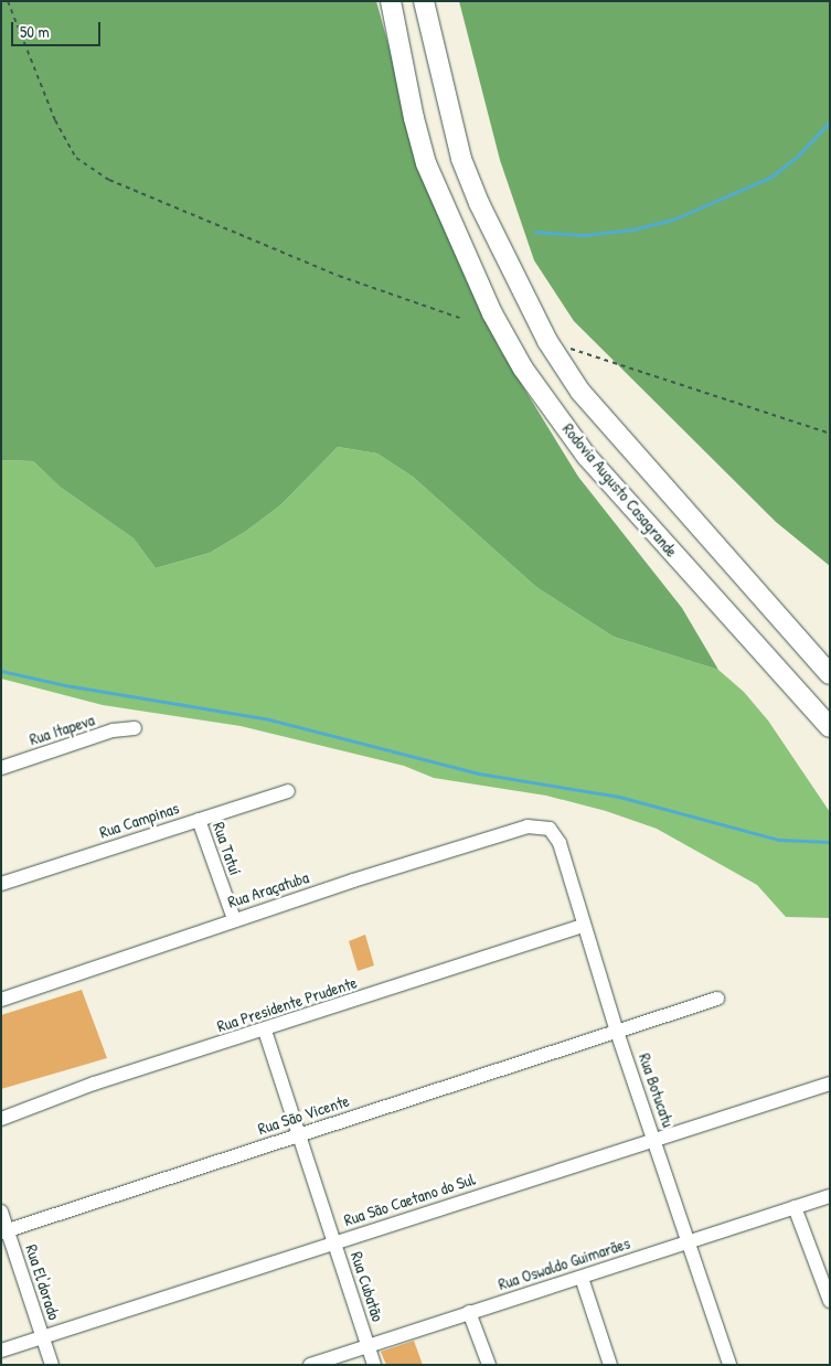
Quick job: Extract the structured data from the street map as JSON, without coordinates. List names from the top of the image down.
{
  "streets": {
    "main road": ["Rodovia Augusto Casagrande"],
    "street": [
      "Rua Itapeva",
      "Rua Campinas",
      "Rua Tatuí",
      "Rua Araçatuba",
      "Rua Presidente Prudente",
      "Rua Botucatu",
      "Rua São Vicente",
      "Rua São Caetano do Sul",
      "Rua Oswaldo Guimarães",
      "Rua El'dorado",
      "Rua Cubatão"
    ]
  },
  "crossings": [
    ["Rua Campinas", "Rua Tatuí"],
    ["Rua Tatuí", "Rua Araçatuba"],
    ["Rua Araçatuba", "Rua Botucatu"],
    ["Rua Presidente Prudente", "Rua Botucatu"],
    ["Rua Presidente Prudente", "Rua Cubatão"],
    ["Rua Botucatu", "Rua São Vicente"],
    ["Rua Botucatu", "Rua São Caetano do Sul"],
    ["Rua Botucatu", "Rua Oswaldo Guimarães"],
    ["Rua São Vicente", "Rua El'dorado"],
    ["Rua São Vicente", "Rua Cubatão"],
    ["Rua São Caetano do Sul", "Rua El'dorado"],
    ["Rua São Caetano do Sul", "Rua Cubatão"],
    ["Rua Oswaldo Guimarães", "Rua Cubatão"]
  ],
  "scale_bar": "50 m"
}
